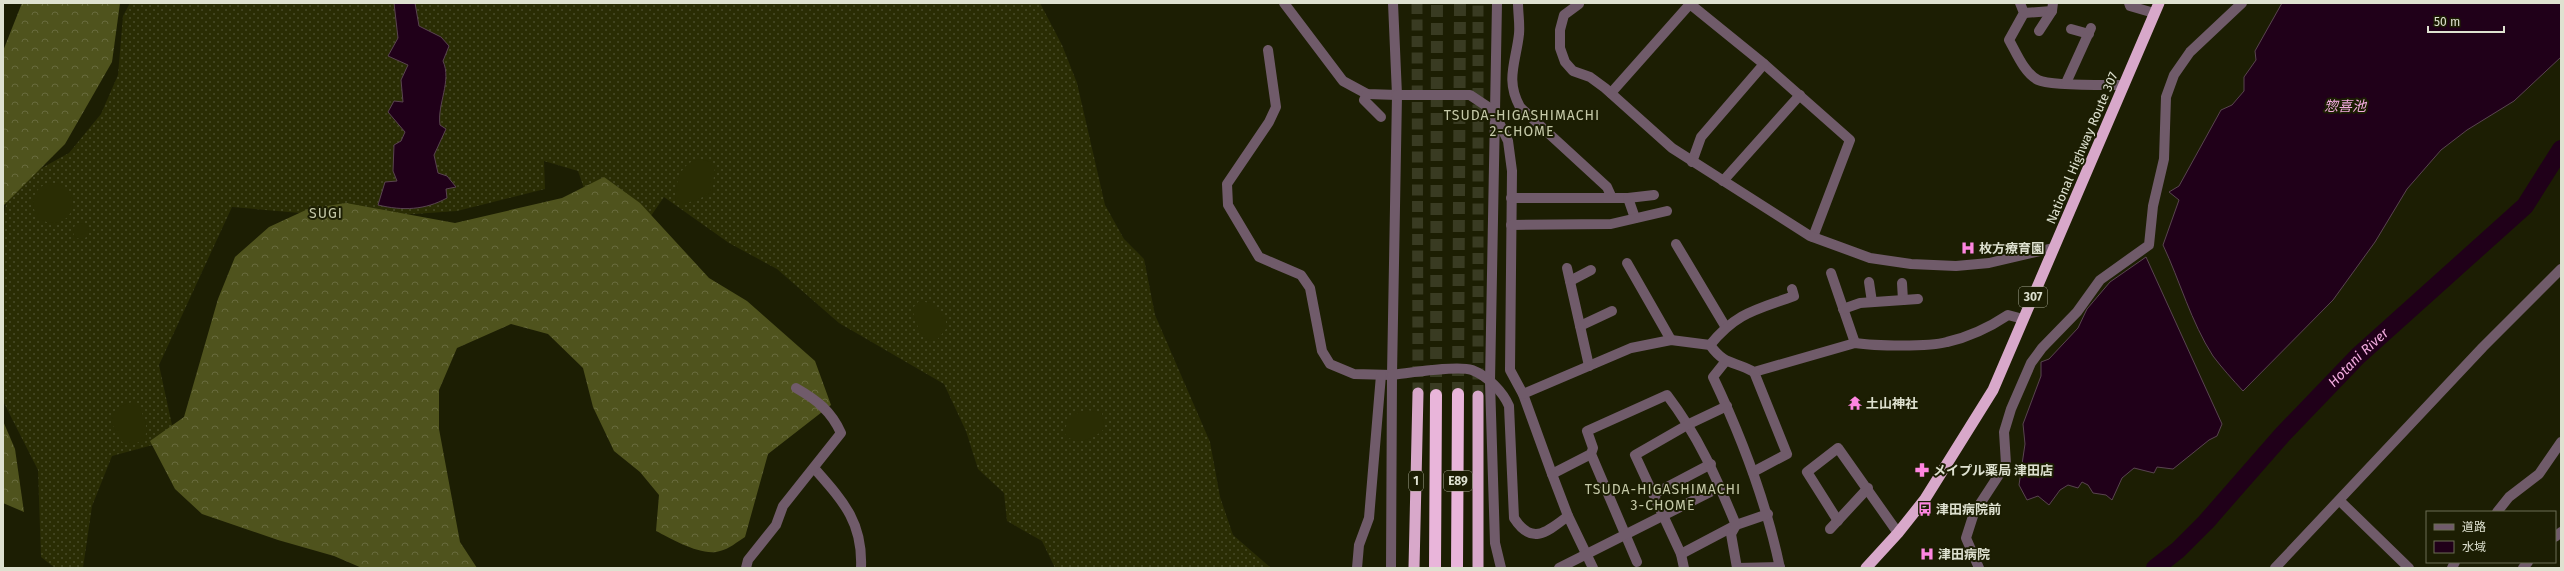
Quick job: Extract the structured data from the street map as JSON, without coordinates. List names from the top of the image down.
{
  "streets": {
    "highway": [
      "National Highway Route 307",
      "307",
      "1",
      "E89"
    ]
  },
  "districts": ["TSUDA-HIGASHIMACHI 2-CHOME", "SUGI", "TSUDA-HIGASHIMACHI 3-CHOME"],
  "water": ["惣喜池", "Hotani River"],
  "places": {
    "hospital": ["枚方療育園", "津田病院"],
    "temple": ["土山神社"],
    "pharmacy": ["メイプル薬局 津田店"],
    "bus stop": ["津田病院前"]
  },
  "legend": ["道路", "水域"],
  "scale_bar": "50 m"
}
